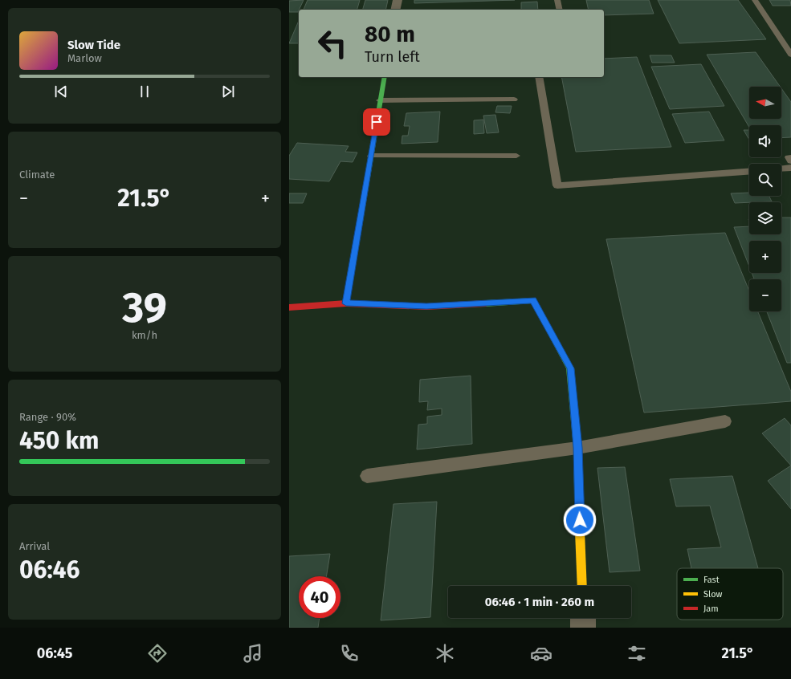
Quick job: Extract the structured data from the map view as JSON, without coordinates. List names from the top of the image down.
{
  "legend": ["Fast", "Slow", "Jam"],
  "north": "left",
  "page": {
    "turn": ["80 m", "Turn left"],
    "song": ["Slow Tide", "Marlow"],
    "map_buttons": ["+", "−"],
    "tile": [
      "Climate",
      ["39", "km/h"],
      ["Range · 90%", "450 km"],
      ["Arrival", "06:46"]
    ],
    "heat": ["−", "21.5°", "+"],
    "limit": "40",
    "trip": "06:46 · 1 min · 260 m",
    "tabs": ["06:45", "21.5°"]
  }
}
